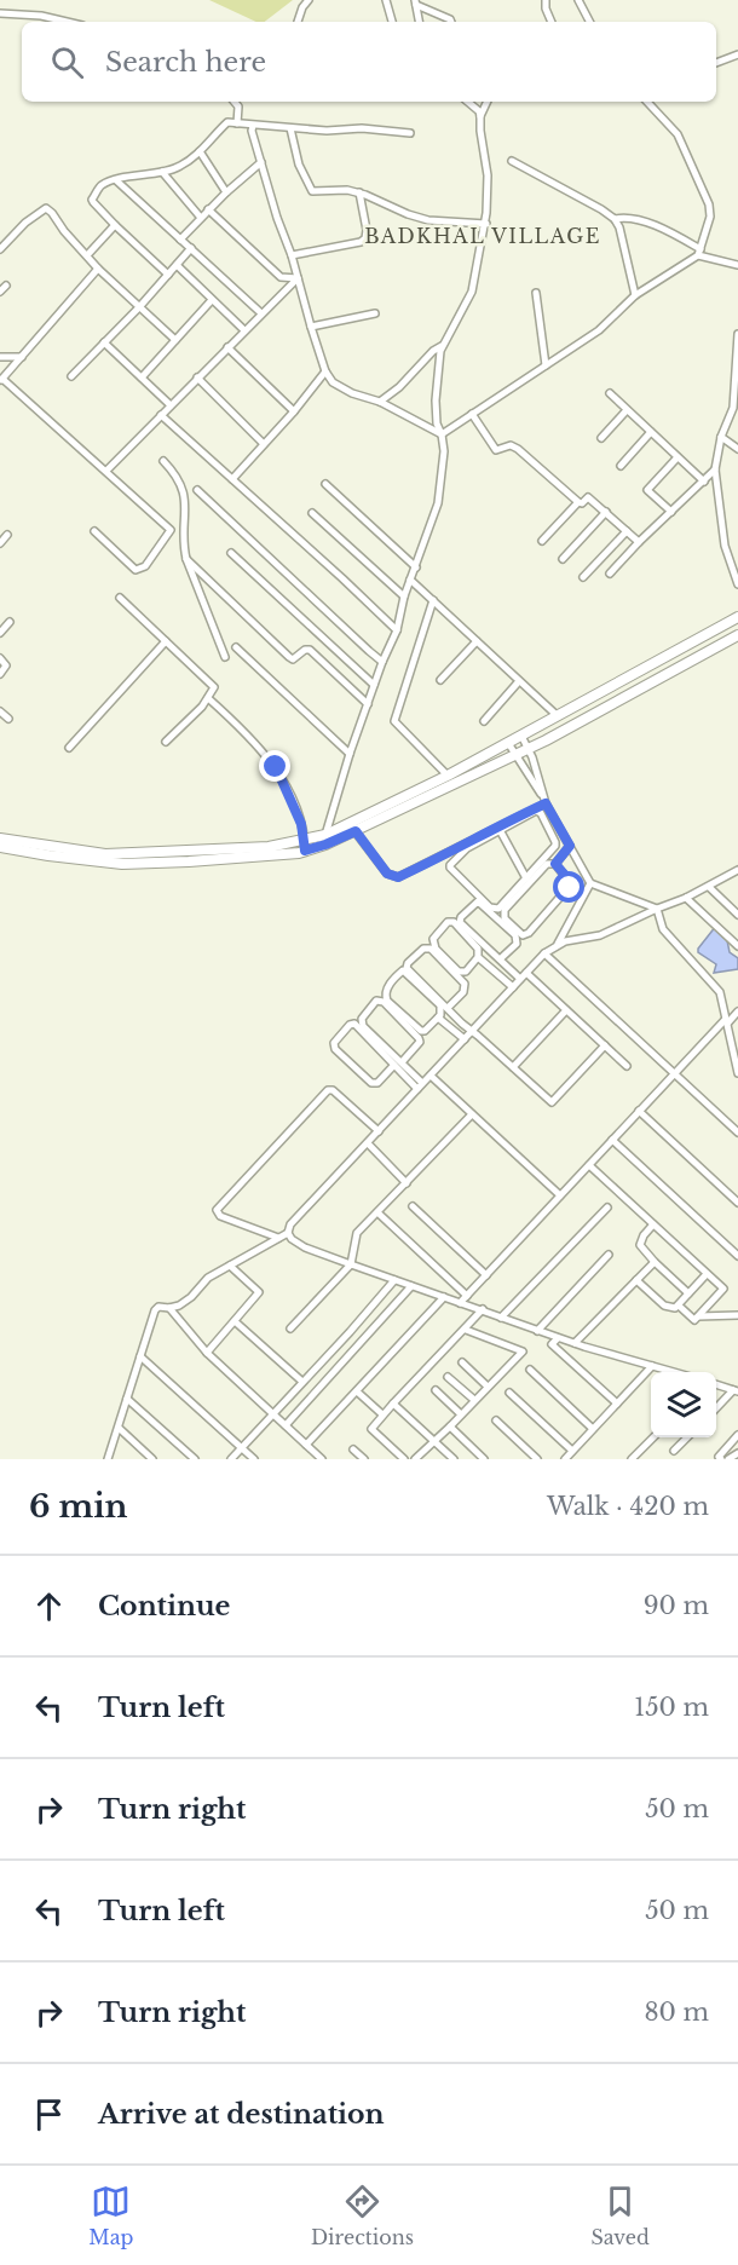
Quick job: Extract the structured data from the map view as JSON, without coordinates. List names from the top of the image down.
{
  "districts": ["BADKHAL VILLAGE"],
  "page": {
    "search": "Search here",
    "heading": ["6 min", "Walk · 420 m"],
    "list": [
      ["Continue", "90 m"],
      ["Turn left", "150 m"],
      ["Turn right", "50 m"],
      ["Turn left", "50 m"],
      ["Turn right", "80 m"],
      "Arrive at destination"
    ],
    "nav": ["Map", "Directions", "Saved"]
  }
}
